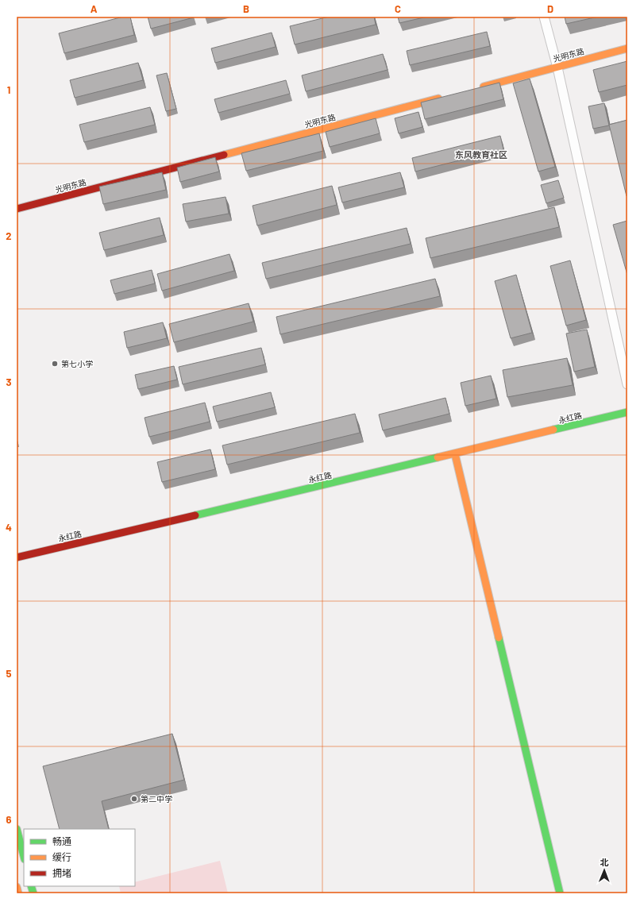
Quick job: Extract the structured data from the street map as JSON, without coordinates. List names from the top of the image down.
{
  "streets": {
    "street": ["光明东路", "永红路"]
  },
  "districts": ["东风教育社区"],
  "places": ["第七小学", "第二中学"],
  "legend": ["畅通", "缓行", "拥堵"],
  "north": "top",
  "grid": {
    "columns": [
      "A",
      "B",
      "C",
      "D"
    ],
    "rows": [
      "1",
      "2",
      "3",
      "4",
      "5",
      "6"
    ]
  }
}
